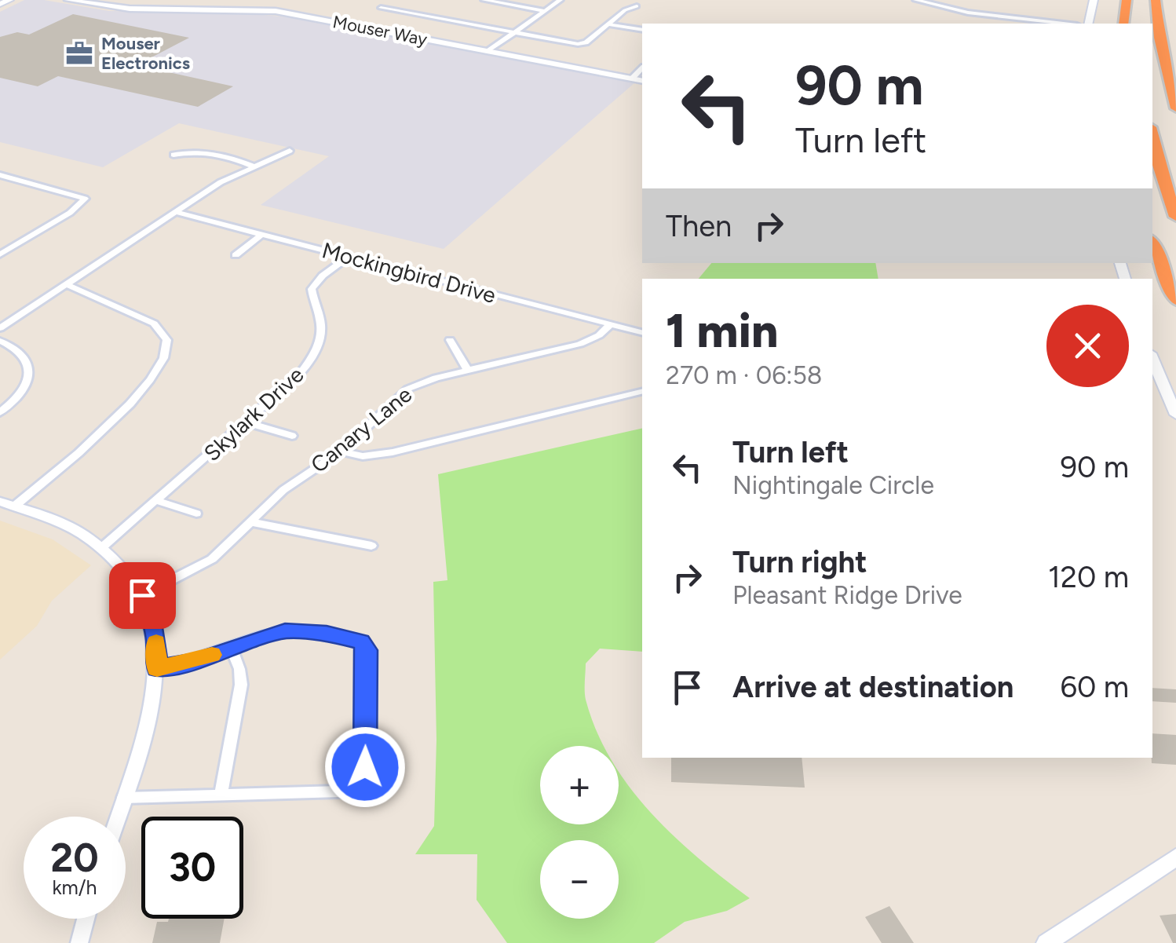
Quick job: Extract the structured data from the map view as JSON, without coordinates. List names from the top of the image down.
{
  "streets": {
    "street": [
      "Mouser Way",
      "Mockingbird Drive",
      "Skylark Drive",
      "Canary Lane"
    ]
  },
  "crossings": [
    ["Mockingbird Drive", "Skylark Drive"],
    ["Mockingbird Drive", "Canary Lane"]
  ],
  "places": {
    "office": ["Mouser Electronics"]
  },
  "page": {
    "turn": ["90 m", "Turn left"],
    "then": "Then",
    "heading": ["1 min", "270 m · 06:58"],
    "list": [
      {
        "name": "Turn left",
        "note": "Nightingale Circle",
        "value": "90 m"
      },
      {
        "name": "Turn right",
        "note": "Pleasant Ridge Drive",
        "value": "120 m"
      },
      {
        "name": "Arrive at destination",
        "value": "60 m"
      }
    ],
    "map_buttons": ["+", "−"],
    "speed": "20 km/h",
    "limit": "30"
  }
}
